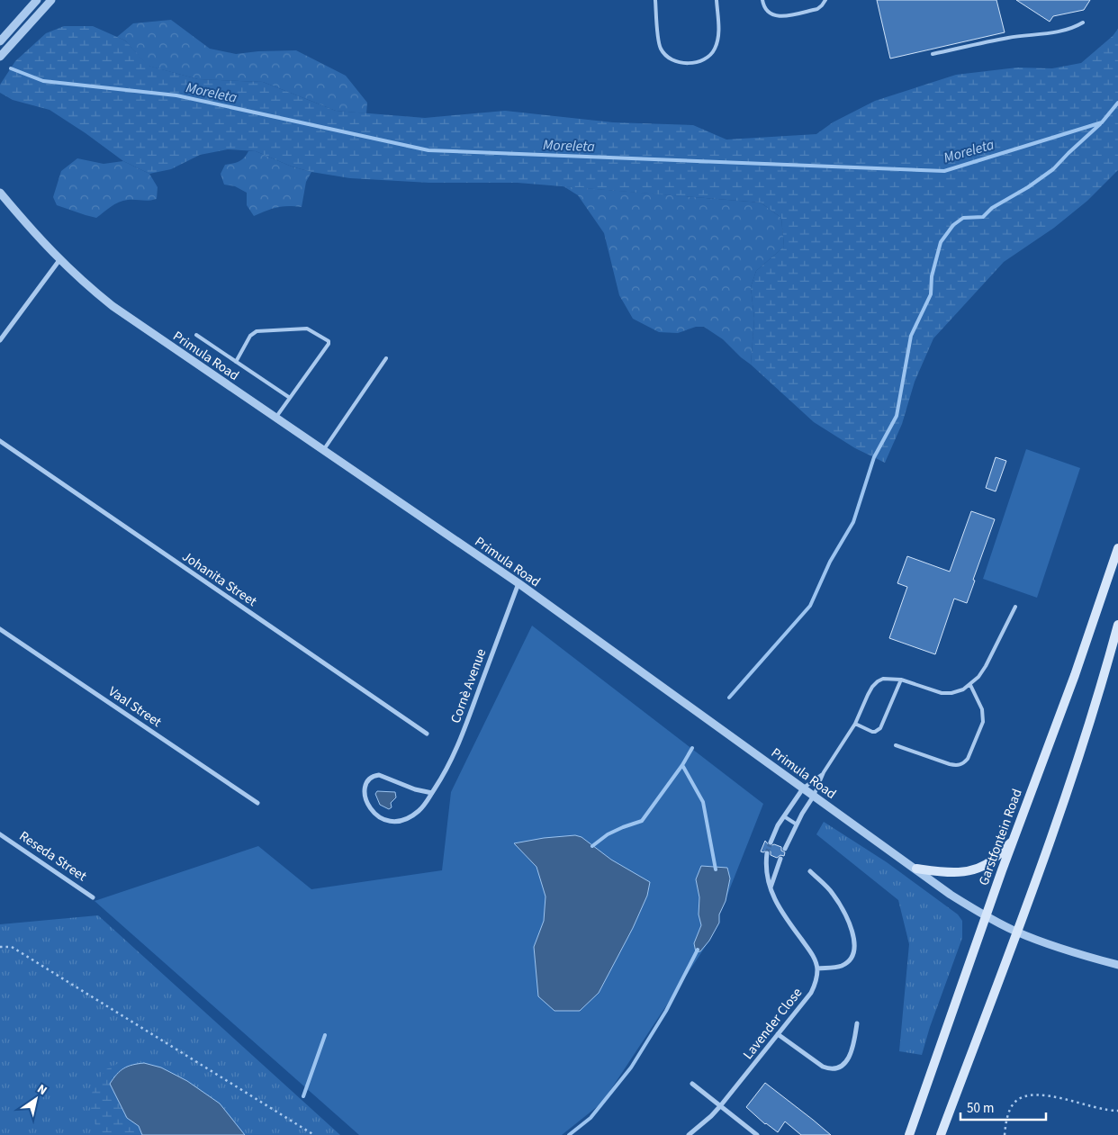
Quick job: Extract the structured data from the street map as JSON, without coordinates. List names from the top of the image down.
{
  "streets": {
    "main road": ["Garstfontein Road"],
    "street": [
      "Primula Road",
      "Johanita Street",
      "Cornè Avenue",
      "Vaal Street",
      "Reseda Street",
      "Lavender Close"
    ]
  },
  "crossings": [
    ["Primula Road", "Cornè Avenue"],
    ["Primula Road", "Garstfontein Road"]
  ],
  "water": ["Moreleta"],
  "scale_bar": "50 m",
  "north": "top right"
}
